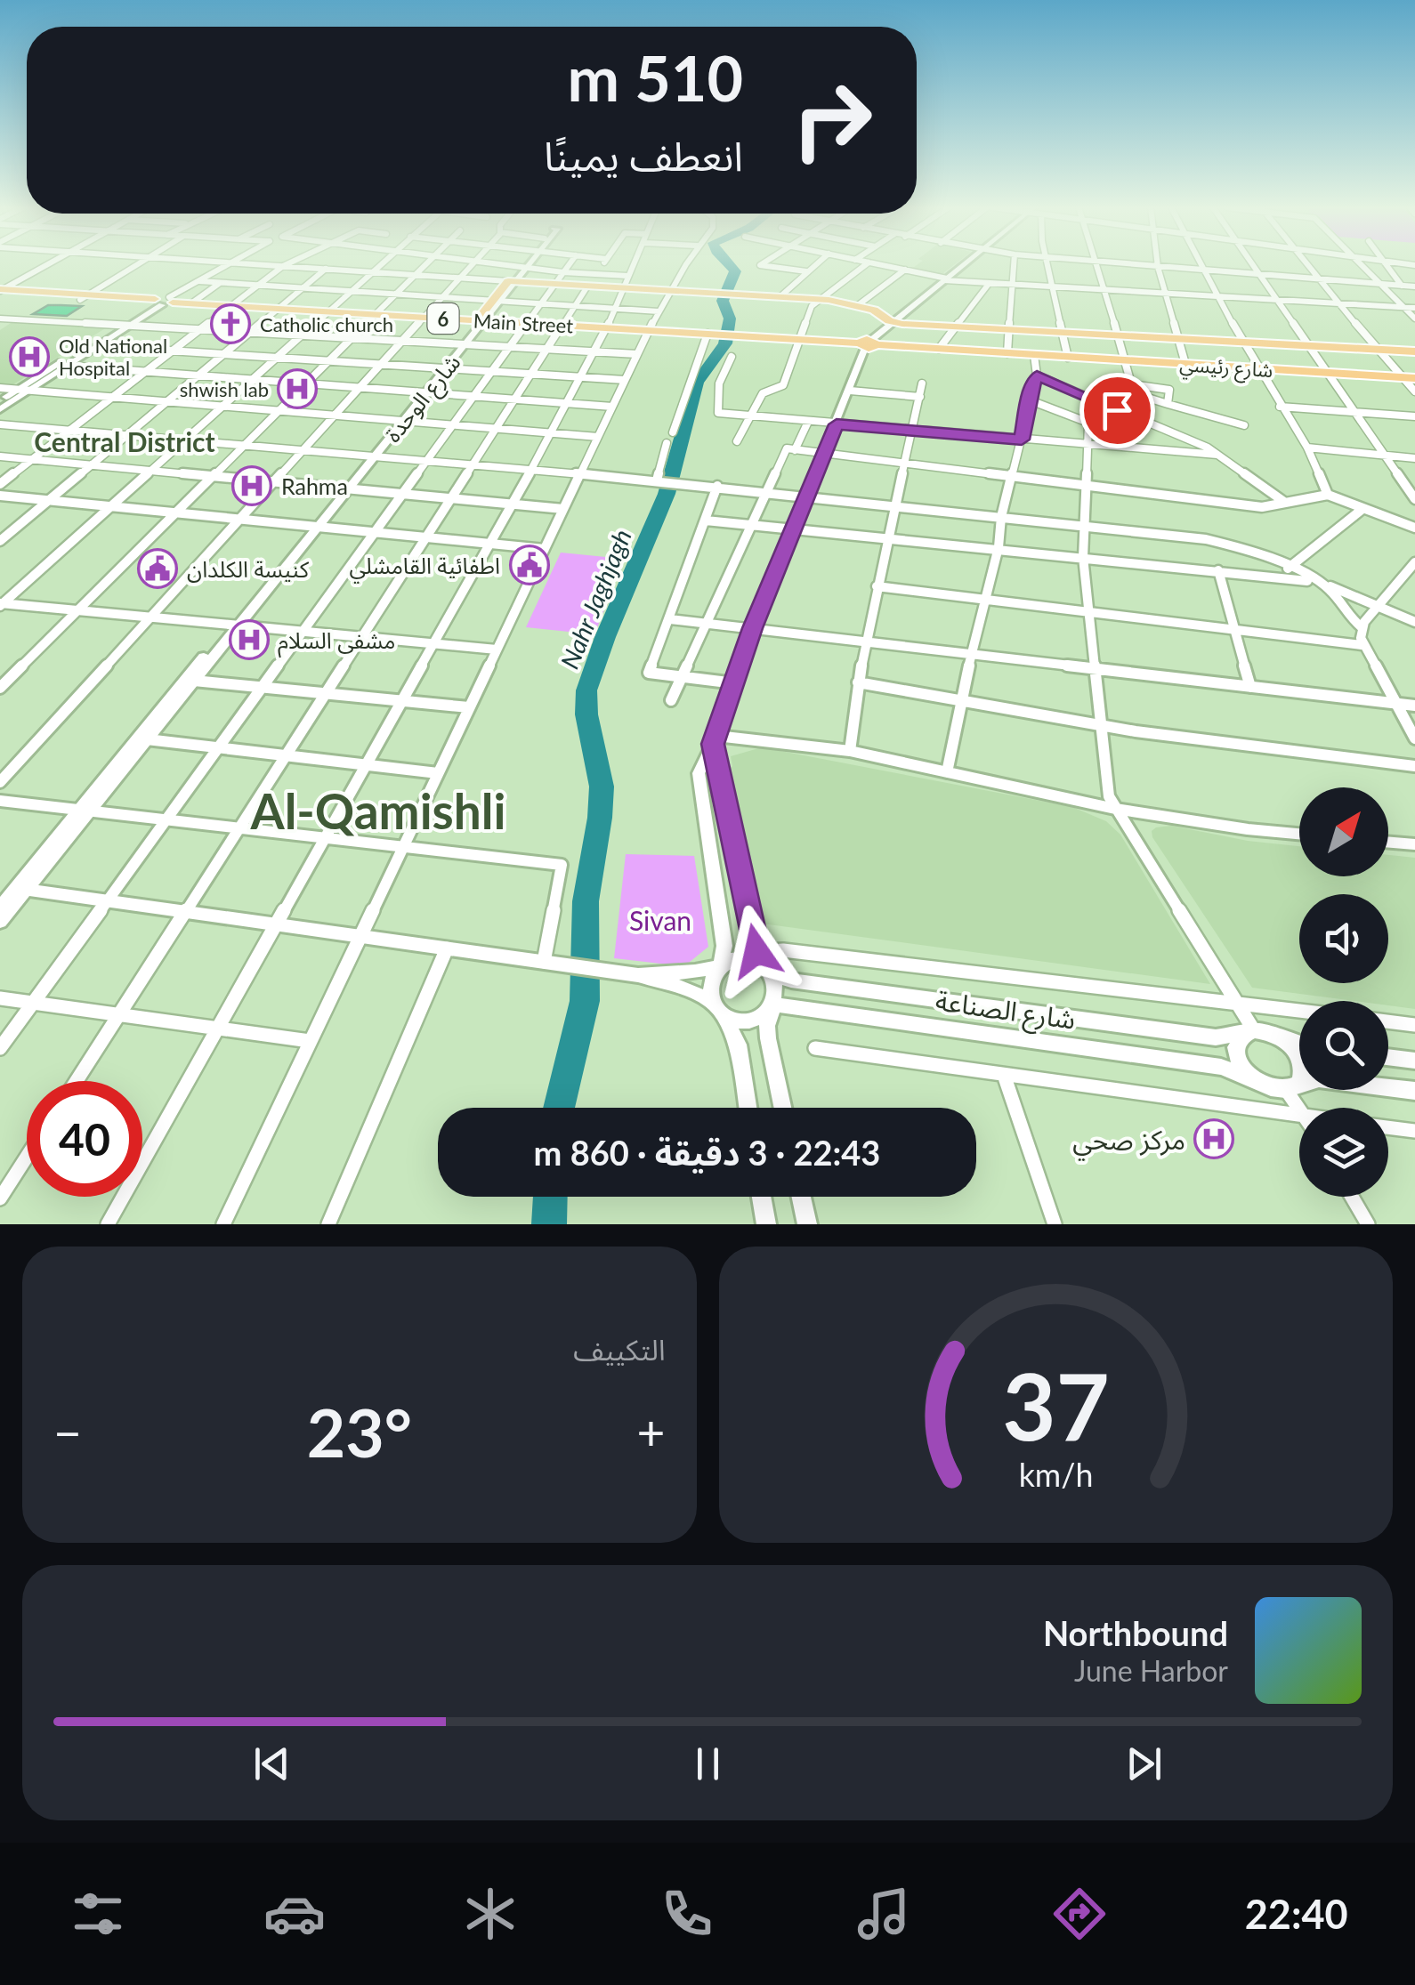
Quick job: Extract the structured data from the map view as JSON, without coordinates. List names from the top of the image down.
{
  "streets": {
    "highway": [
      "6",
      "Main Street",
      "شارع رئيسي",
      "شارع الوحدة"
    ],
    "street": ["شارع الصناعة"]
  },
  "crossings": [
    ["6", "Main Street"],
    ["Main Street", "شارع رئيسي"],
    ["Main Street", "شارع الوحدة"]
  ],
  "districts": ["Central District", "Al-Qamishli"],
  "water": ["Nahr Jaghjagh"],
  "parks": ["Sivan"],
  "places": {
    "church": ["Catholic church"],
    "hospital": [
      "Old National Hospital",
      "shwish lab",
      "Rahma",
      "مشفى السلام",
      "مركز صحي"
    ],
    "public building": ["اطفائية القامشلي", "كنيسة الكلدان"]
  },
  "north": "top right",
  "page": {
    "turn": ["510 m", "انعطف يمينًا"],
    "limit": "40",
    "trip": "22:43 · 3 دقيقة · 860 m",
    "tile": "التكييف",
    "heat": ["−", "23°", "+"],
    "song": ["Northbound", "June Harbor"],
    "tabs": "22:40",
    "gauge": ["37", "km/h"]
  }
}
